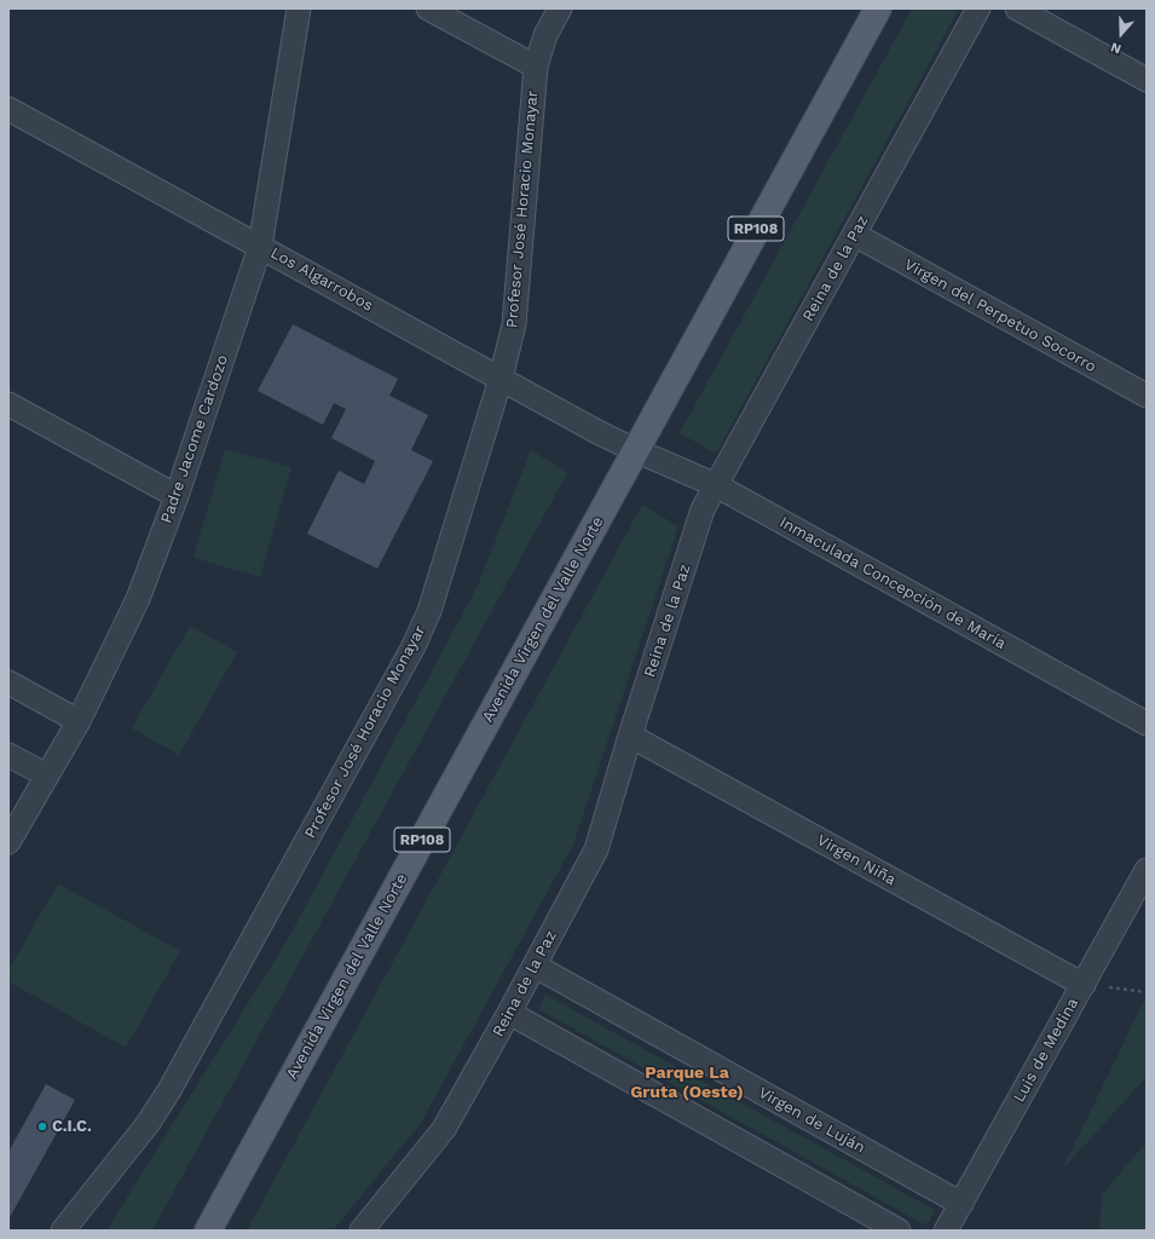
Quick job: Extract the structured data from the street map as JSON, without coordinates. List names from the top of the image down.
{
  "streets": {
    "main road": ["RP108", "Avenida Virgen del Valle Norte"],
    "street": [
      "Profesor José Horacio Monayar",
      "Reina de la Paz",
      "Los Algarrobos",
      "Virgen del Perpetuo Socorro",
      "Padre Jacome Cardozo",
      "Inmaculada Concepción de María",
      "Virgen Niña",
      "Luis de Medina",
      "Virgen de Luján"
    ]
  },
  "crossings": [
    ["Profesor José Horacio Monayar", "Los Algarrobos"],
    ["Reina de la Paz", "Virgen del Perpetuo Socorro"],
    ["Reina de la Paz", "Inmaculada Concepción de María"],
    ["Reina de la Paz", "Virgen Niña"],
    ["Reina de la Paz", "Virgen de Luján"],
    ["Los Algarrobos", "Padre Jacome Cardozo"],
    ["Los Algarrobos", "Inmaculada Concepción de María"],
    ["Los Algarrobos", "Avenida Virgen del Valle Norte"],
    ["Inmaculada Concepción de María", "Avenida Virgen del Valle Norte"],
    ["Virgen Niña", "Luis de Medina"],
    ["Luis de Medina", "Virgen de Luján"]
  ],
  "districts": ["Parque La Gruta (Oeste)"],
  "places": ["C.I.C."],
  "north": "bottom"
}
